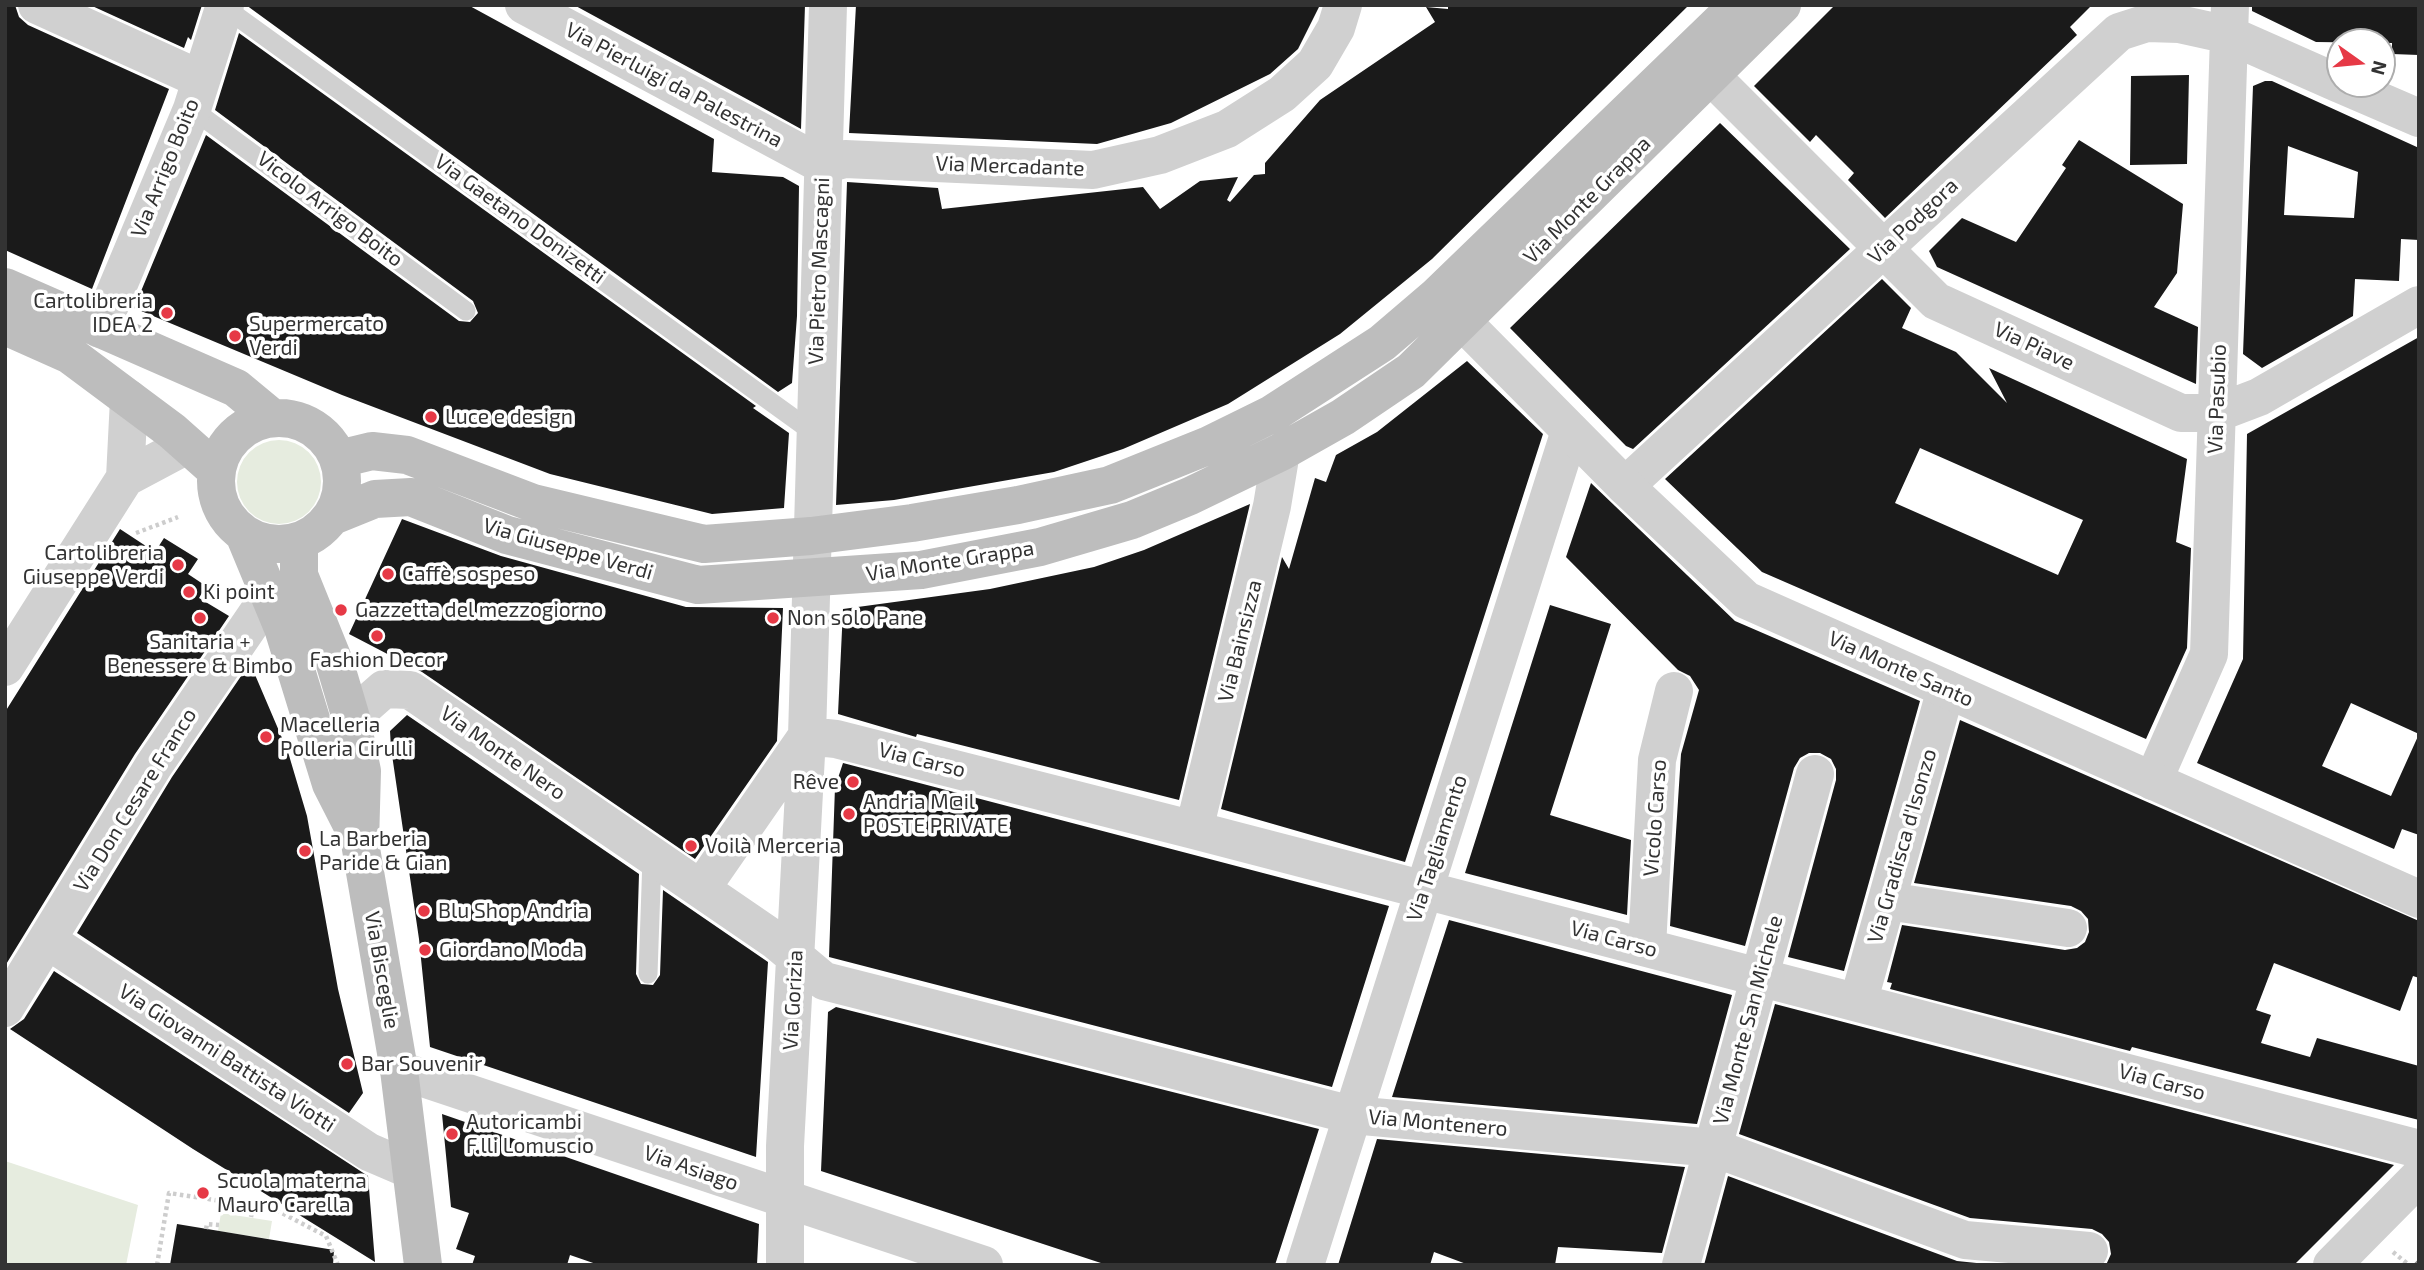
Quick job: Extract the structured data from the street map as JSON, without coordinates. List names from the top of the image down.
{
  "streets": {
    "main road": ["Via Monte Grappa", "Via Giuseppe Verdi", "Via Bisceglie"],
    "street": [
      "Via Pierluigi da Palestrina",
      "Via Mercadante",
      "Via Arrigo Boito",
      "Via Podgora",
      "Via Pietro Mascagni",
      "Via Piave",
      "Via Pasubio",
      "Via Bainsizza",
      "Via Monte Santo",
      "Via Monte Nero",
      "Via Carso",
      "Via Don Cesare Franco",
      "Vicolo Carso",
      "Via Gradisca d'Isonzo",
      "Via Tagliamento",
      "Via Gorizia",
      "Via Monte San Michele",
      "Via Giovanni Battista Viotti",
      "Via Montenero",
      "Via Asiago"
    ],
    "lane": ["Vicolo Arrigo Boito", "Via Gaetano Donizetti"]
  },
  "crossings": [
    ["Via Pierluigi da Palestrina", "Via Mercadante"],
    ["Via Pierluigi da Palestrina", "Via Pietro Mascagni"],
    ["Via Mercadante", "Via Pietro Mascagni"],
    ["Via Arrigo Boito", "Vicolo Arrigo Boito"],
    ["Via Arrigo Boito", "Via Gaetano Donizetti"],
    ["Via Monte Grappa", "Via Pietro Mascagni"],
    ["Via Monte Grappa", "Via Piave"],
    ["Via Monte Grappa", "Via Giuseppe Verdi"],
    ["Via Monte Grappa", "Via Bainsizza"],
    ["Via Monte Grappa", "Via Monte Santo"],
    ["Via Monte Grappa", "Via Gorizia"],
    ["Via Gaetano Donizetti", "Via Pietro Mascagni"],
    ["Via Podgora", "Via Piave"],
    ["Via Podgora", "Via Pasubio"],
    ["Via Podgora", "Via Monte Santo"],
    ["Via Pietro Mascagni", "Via Giuseppe Verdi"],
    ["Via Piave", "Via Pasubio"],
    ["Via Pasubio", "Via Monte Santo"],
    ["Via Giuseppe Verdi", "Via Bisceglie"],
    ["Via Giuseppe Verdi", "Via Gorizia"],
    ["Via Bainsizza", "Via Carso"],
    ["Via Monte Santo", "Via Gradisca d'Isonzo"],
    ["Via Monte Santo", "Via Tagliamento"],
    ["Via Monte Nero", "Via Bisceglie"],
    ["Via Monte Nero", "Via Gorizia"],
    ["Via Monte Nero", "Via Montenero"],
    ["Via Carso", "Vicolo Carso"],
    ["Via Carso", "Via Gradisca d'Isonzo"],
    ["Via Carso", "Via Tagliamento"],
    ["Via Carso", "Via Gorizia"],
    ["Via Carso", "Via Monte San Michele"],
    ["Via Don Cesare Franco", "Via Bisceglie"],
    ["Via Don Cesare Franco", "Via Giovanni Battista Viotti"],
    ["Via Tagliamento", "Via Montenero"],
    ["Via Bisceglie", "Via Giovanni Battista Viotti"],
    ["Via Bisceglie", "Via Asiago"],
    ["Via Gorizia", "Via Montenero"],
    ["Via Gorizia", "Via Asiago"],
    ["Via Monte San Michele", "Via Montenero"]
  ],
  "places": [
    "Cartolibreria IDEA 2",
    "Supermercato Verdi",
    "Luce e design",
    "Cartolibreria Giuseppe Verdi",
    "Caffè sospeso",
    "Ki point",
    "Gazzetta del mezzogiorno",
    "Sanitaria + Benessere & Bimbo",
    "Non solo Pane",
    "Fashion Decor",
    "Macelleria Polleria Cirulli",
    "Rêve",
    "Andria M@il POSTE PRIVATE",
    "Voilà Merceria",
    "La Barberia Paride & Gian",
    "Blu Shop Andria",
    "Giordano Moda",
    "Bar Souvenir",
    "Autoricambi F.lli Lomuscio",
    "Scuola materna Mauro Carella"
  ],
  "north": "right"
}
